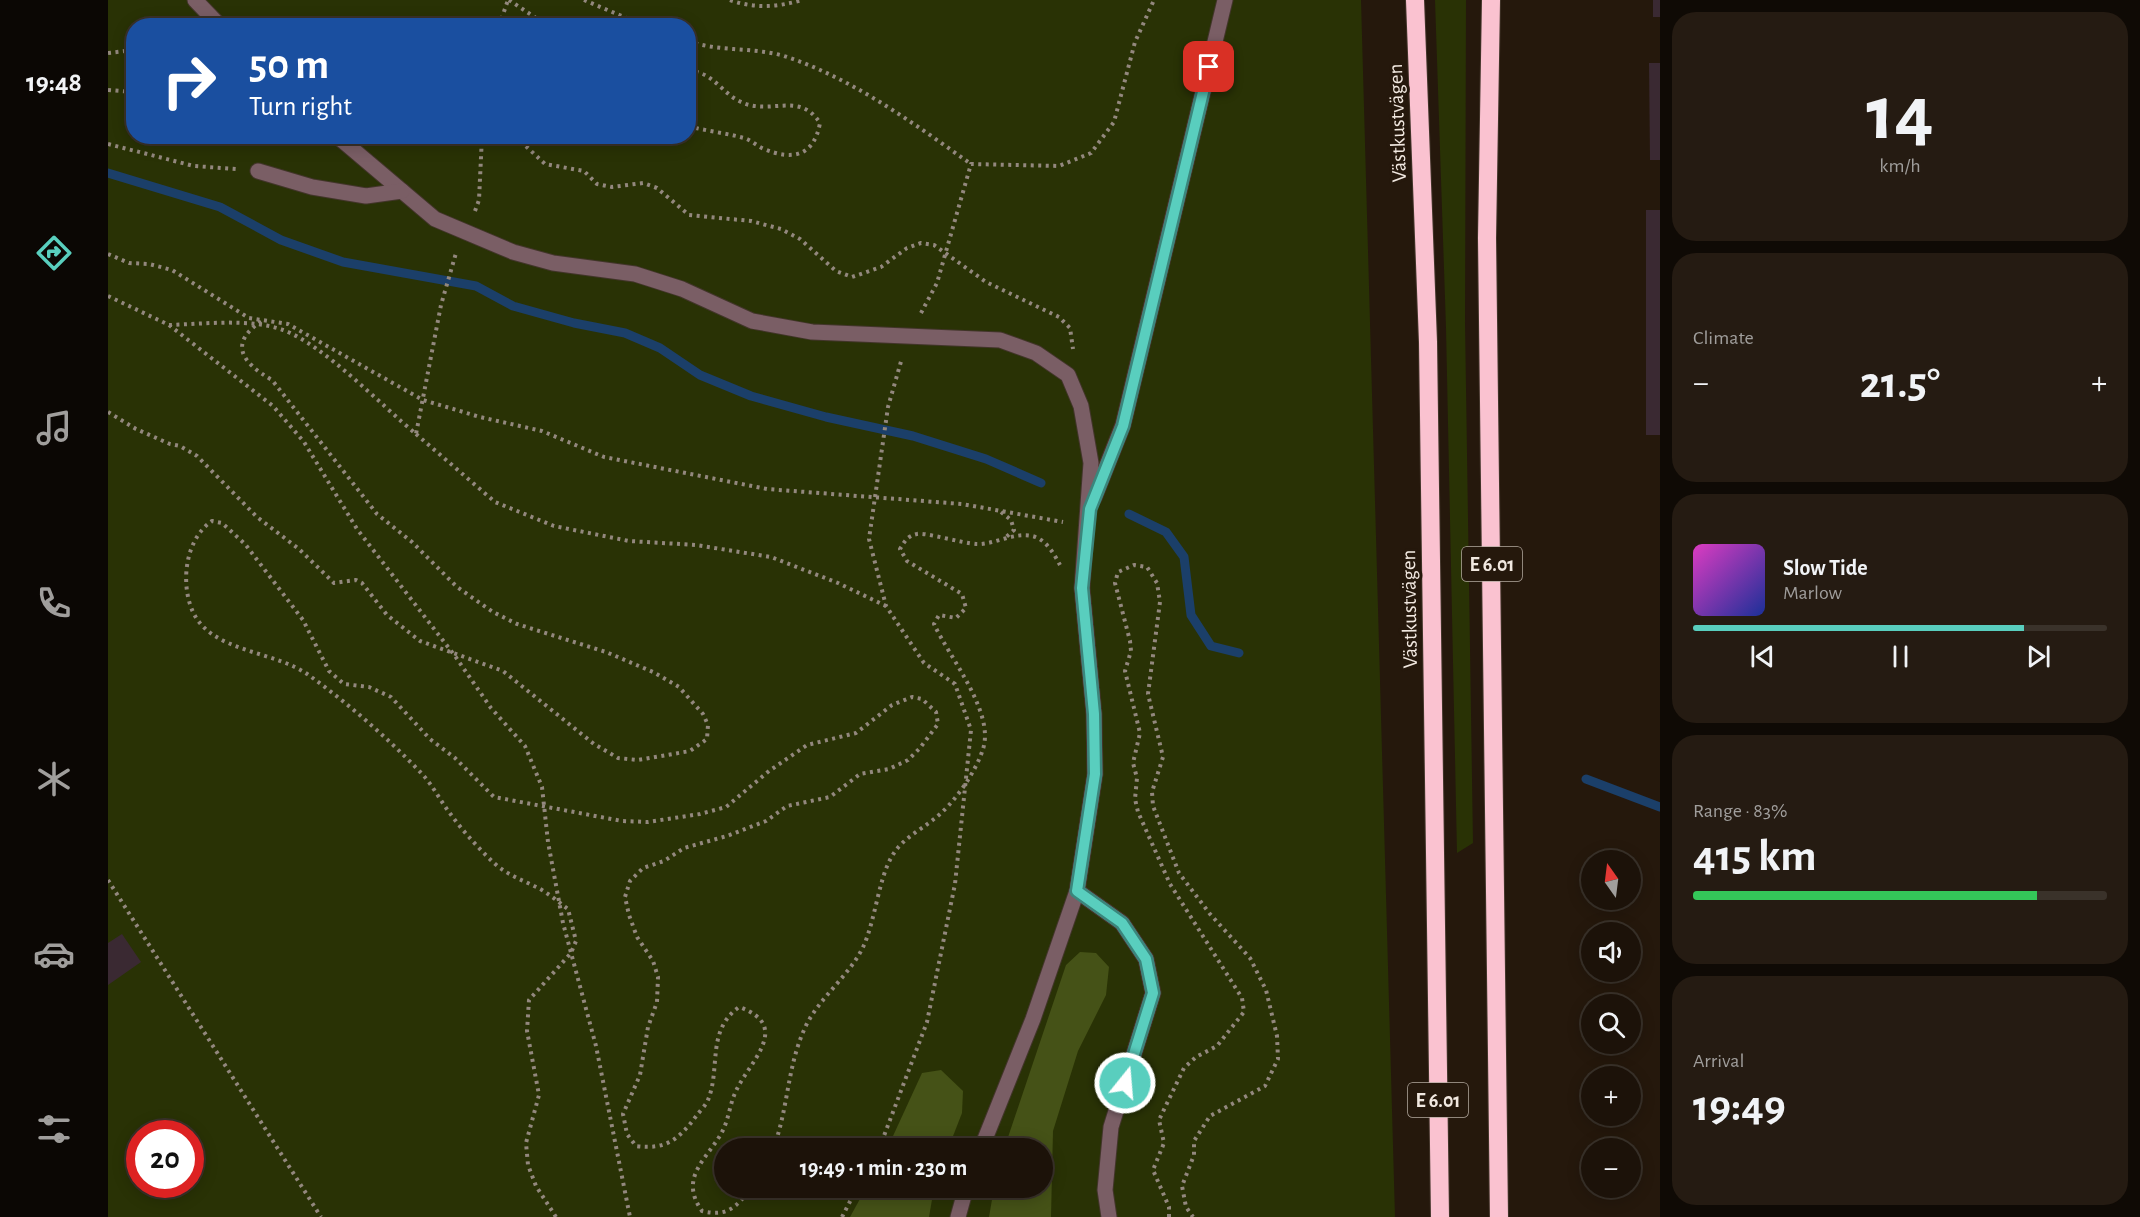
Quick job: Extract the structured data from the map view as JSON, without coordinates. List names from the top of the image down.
{
  "streets": {
    "highway": ["Västkustvägen", "E 6.01"]
  },
  "north": "top",
  "page": {
    "tabs": "19:48",
    "tile": [
      ["14", "km/h"],
      "Climate",
      ["Range · 83%", "415 km"],
      ["Arrival", "19:49"]
    ],
    "turn": ["50 m", "Turn right"],
    "heat": ["−", "21.5°", "+"],
    "song": ["Slow Tide", "Marlow"],
    "map_buttons": ["+", "−"],
    "limit": "20",
    "trip": "19:49 · 1 min · 230 m"
  }
}
